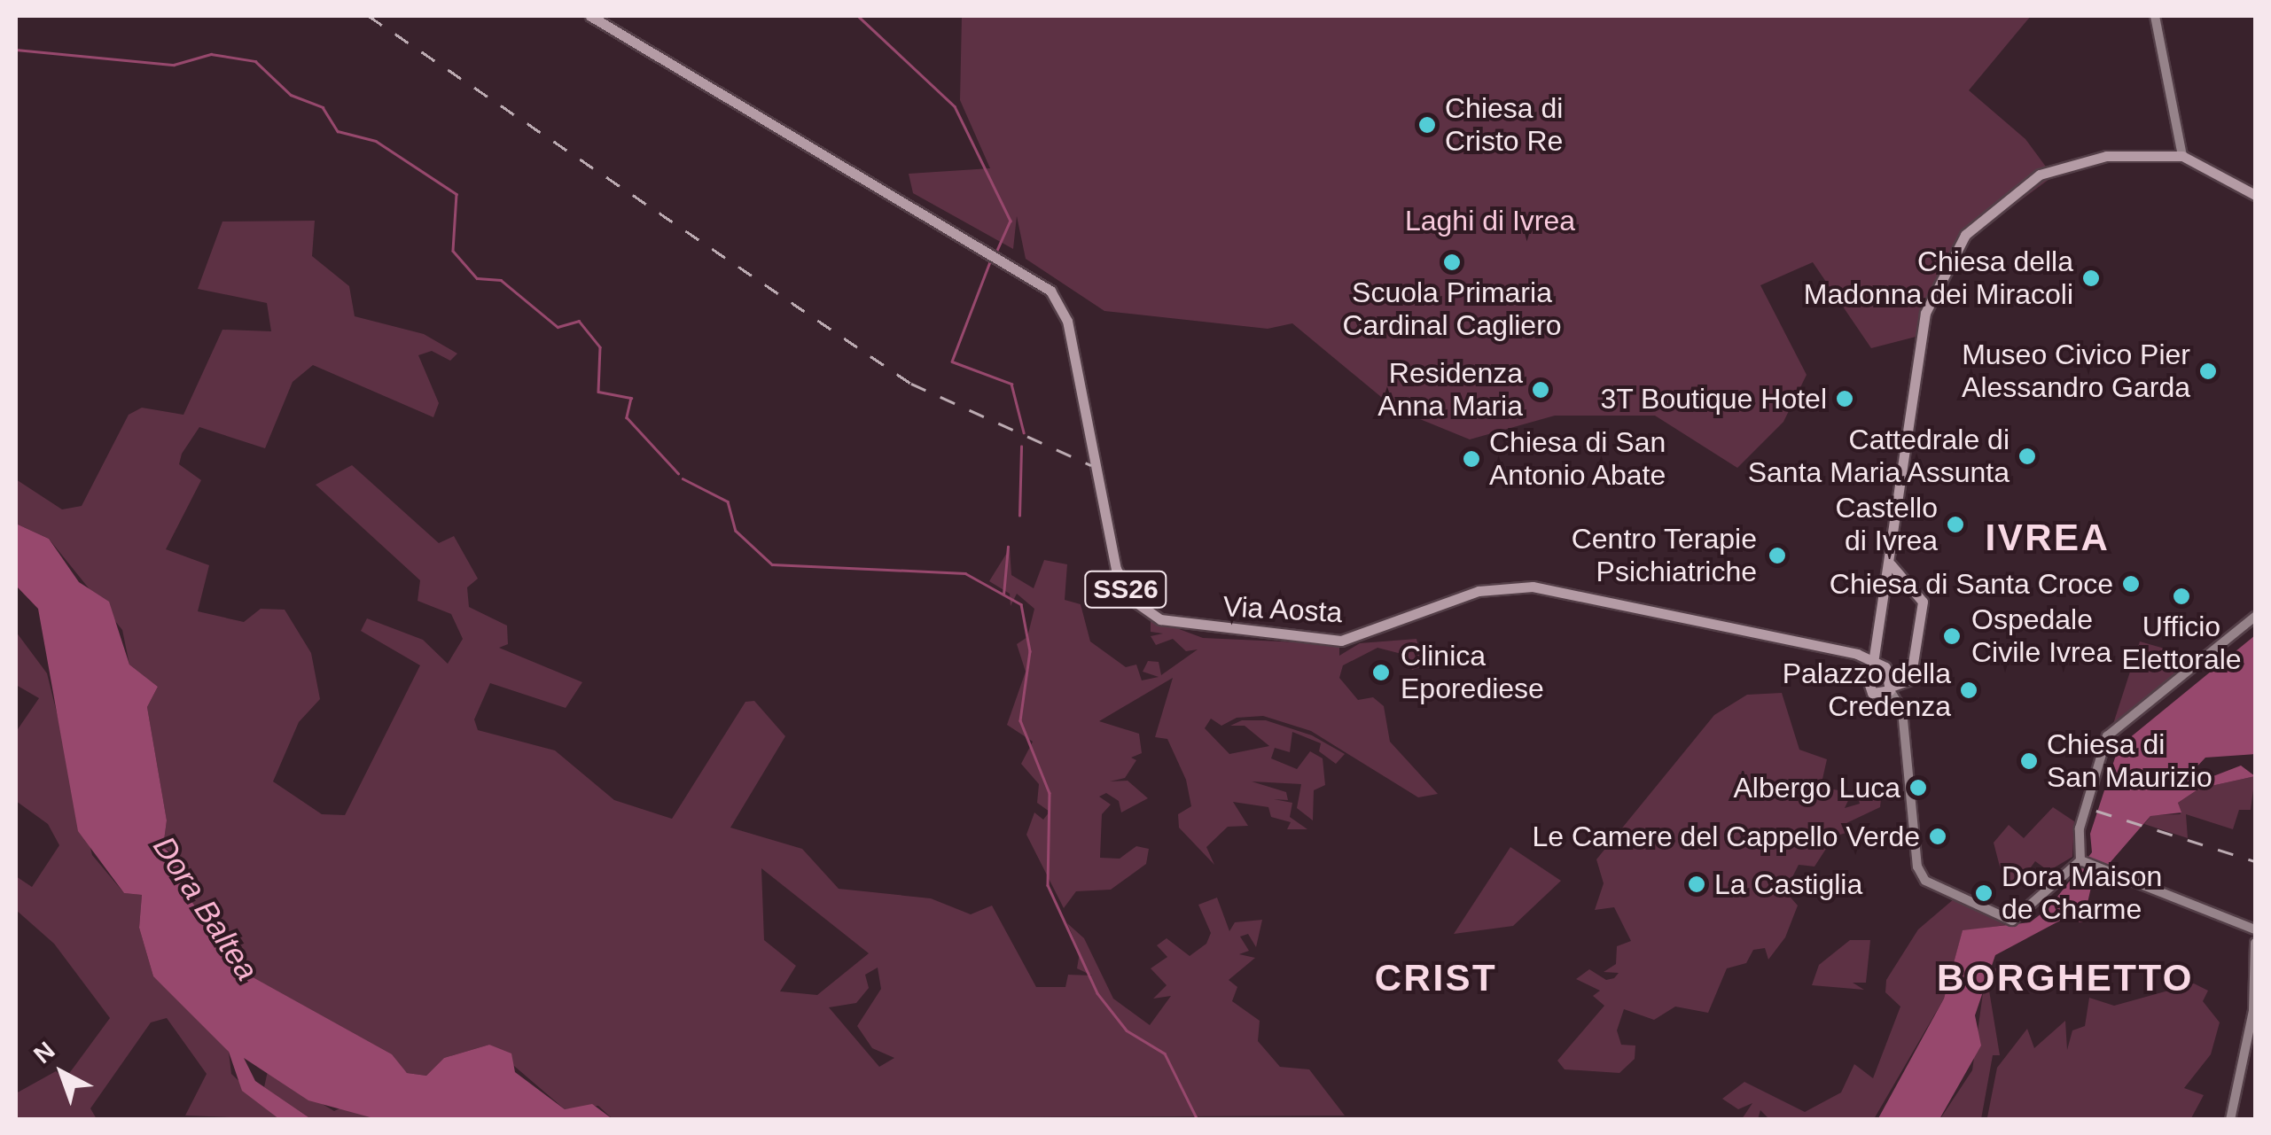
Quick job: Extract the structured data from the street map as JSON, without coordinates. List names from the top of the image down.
{
  "streets": {
    "main road": ["SS26", "Via Aosta"]
  },
  "districts": ["IVREA", "CRIST", "BORGHETTO"],
  "water": ["Dora Baltea"],
  "parks": ["Laghi di Ivrea"],
  "places": [
    "Chiesa di Cristo Re",
    "Scuola Primaria Cardinal Cagliero",
    "Chiesa della Madonna dei Miracoli",
    "Museo Civico Pier Alessandro Garda",
    "Residenza Anna Maria",
    "3T Boutique Hotel",
    "Cattedrale di Santa Maria Assunta",
    "Chiesa di San Antonio Abate",
    "Castello di Ivrea",
    "Centro Terapie Psichiatriche",
    "Chiesa di Santa Croce",
    "Ufficio Elettorale",
    "Ospedale Civile Ivrea",
    "Clinica Eporediese",
    "Palazzo della Credenza",
    "Chiesa di San Maurizio",
    "Albergo Luca",
    "Le Camere del Cappello Verde",
    "La Castiglia",
    "Dora Maison de Charme"
  ],
  "north": "top left"
}
